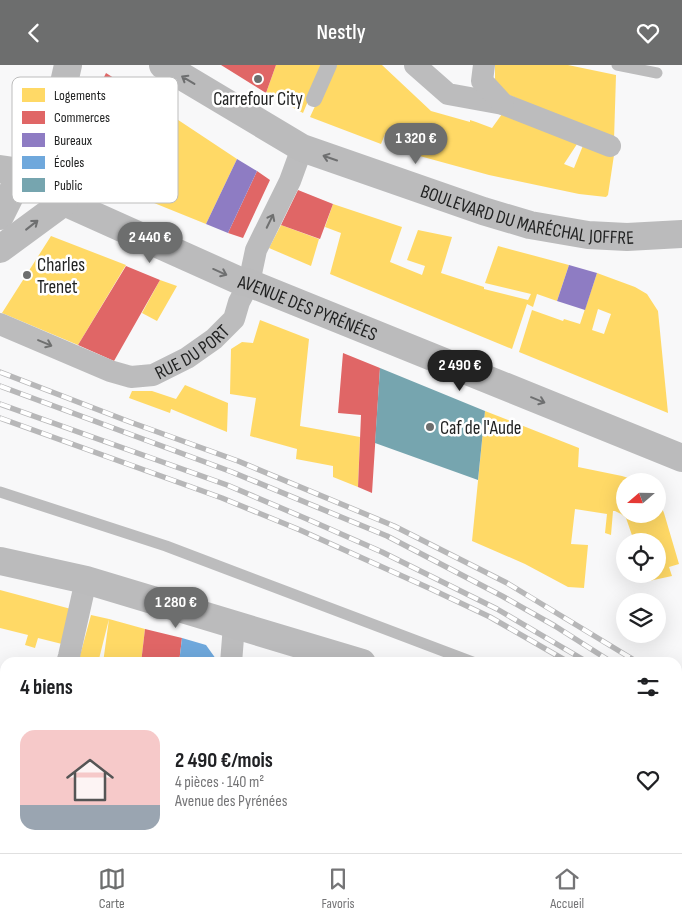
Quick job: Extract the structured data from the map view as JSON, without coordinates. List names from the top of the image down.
{
  "streets": {
    "main road": ["BOULEVARD DU MARÉCHAL JOFFRE", "AVENUE DES PYRÉNÉES"],
    "street": ["RUE DU PORT"]
  },
  "crossings": [
    ["BOULEVARD DU MARÉCHAL JOFFRE", "RUE DU PORT"],
    ["AVENUE DES PYRÉNÉES", "RUE DU PORT"]
  ],
  "one_way": ["BOULEVARD DU MARÉCHAL JOFFRE", "AVENUE DES PYRÉNÉES"],
  "places": ["Carrefour City", "Charles Trenet", "Caf de l'Aude"],
  "legend": [
    "Logements",
    "Commerces",
    "Bureaux",
    "Écoles",
    "Public"
  ],
  "north": "left",
  "page": {
    "header": "Nestly",
    "price": [
      "1 320 €",
      "2 440 €",
      "2 490 €",
      "1 280 €"
    ],
    "heading": "4 biens",
    "list": [
      {
        "name": "2 490 €/mois",
        "note": "4 pièces · 140 m² · Avenue des Pyrénées"
      }
    ],
    "tabs": ["Carte", "Favoris", "Accueil"]
  }
}
